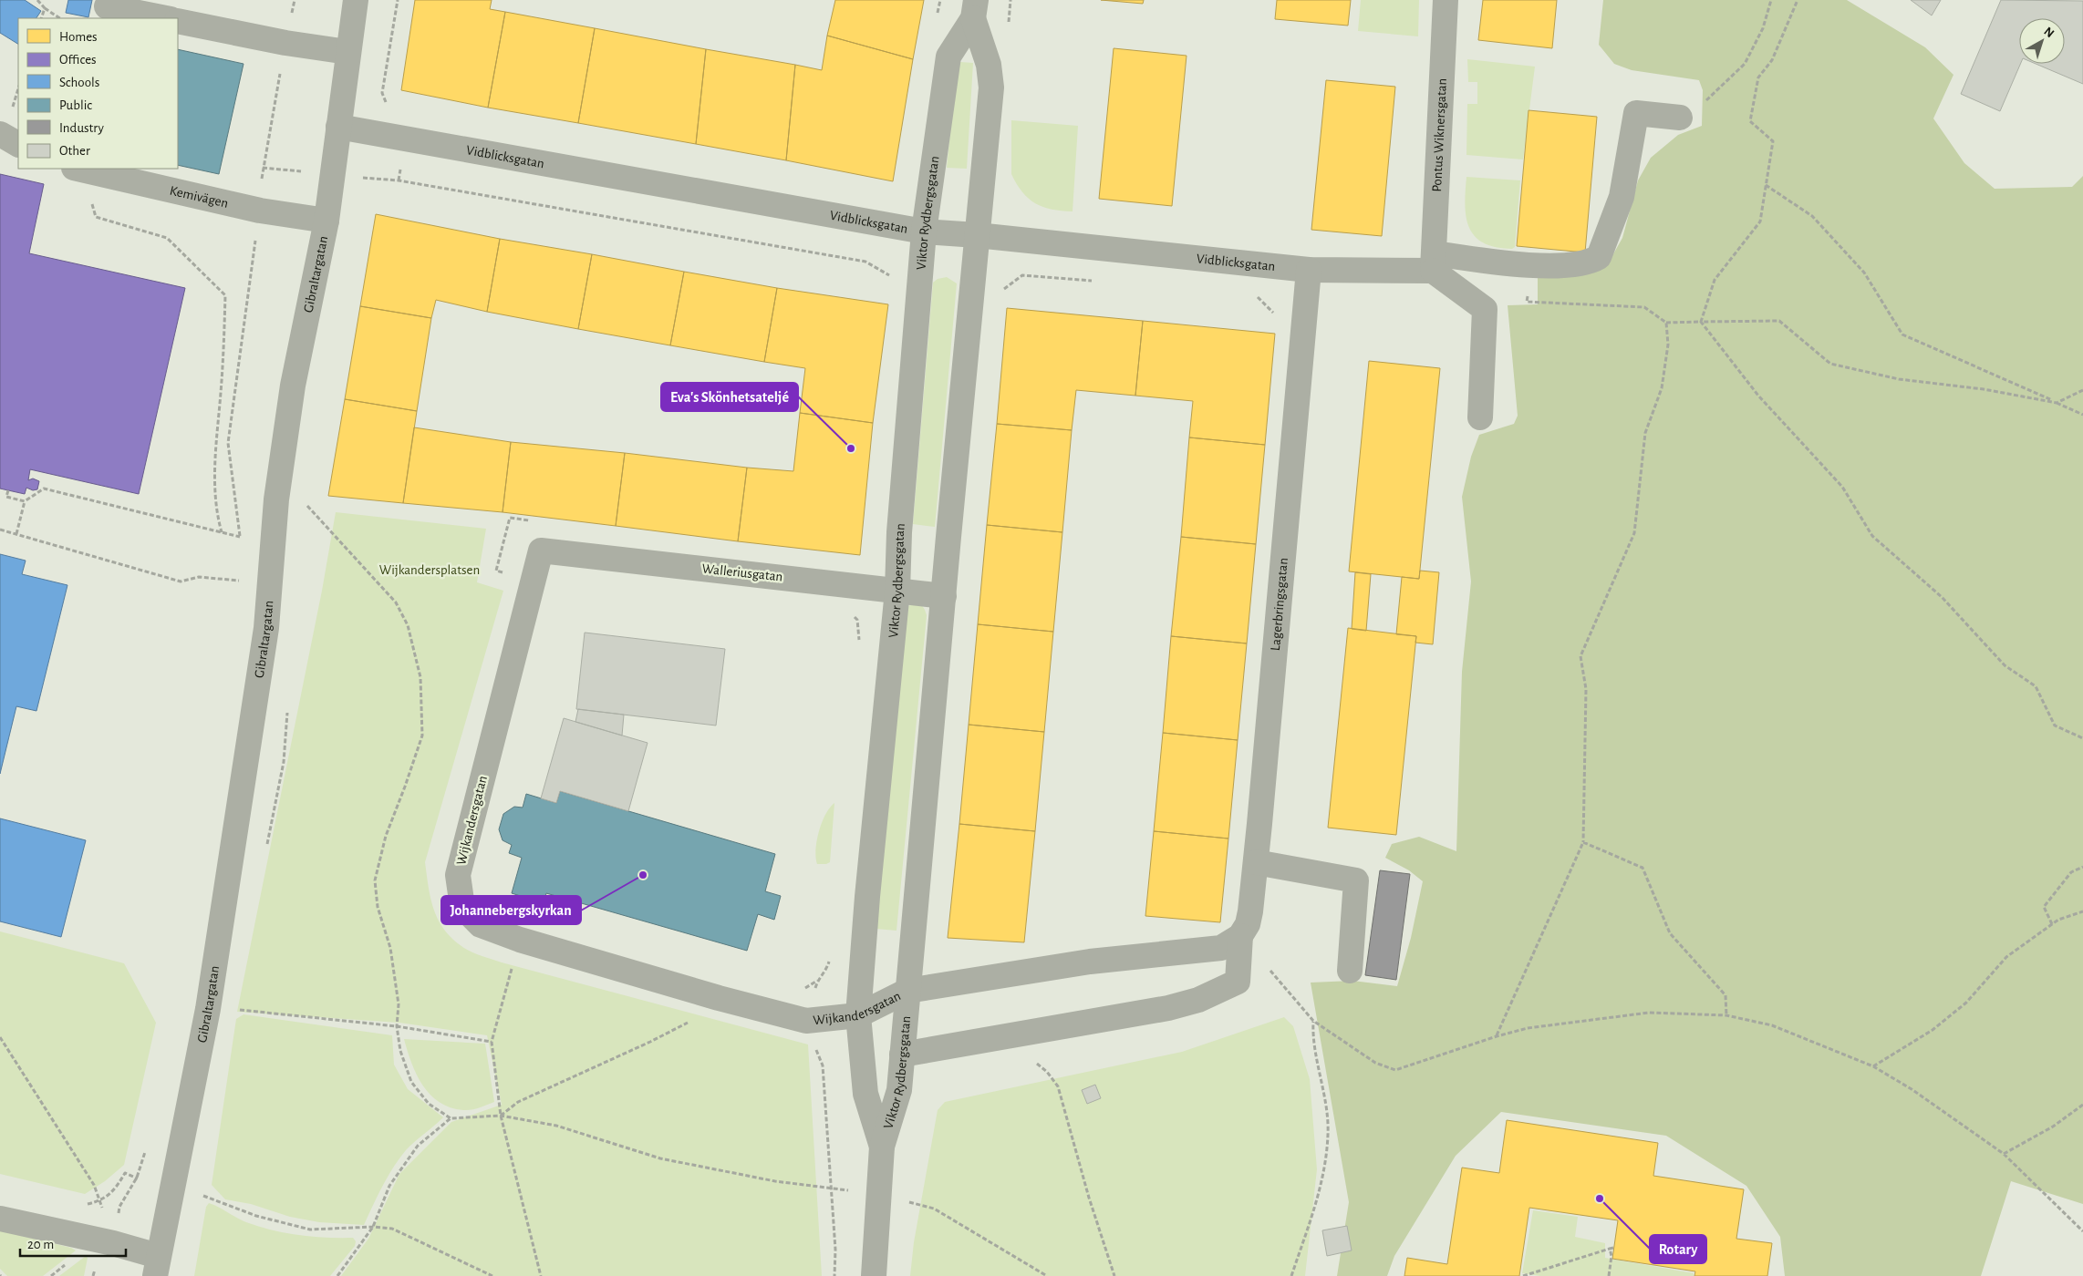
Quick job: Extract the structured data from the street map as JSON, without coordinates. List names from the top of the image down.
{
  "streets": {
    "street": [
      "Pontus Wiknersgatan",
      "Vidblicksgatan",
      "Kemivägen",
      "Viktor Rydbergsgatan",
      "Gibraltargatan",
      "Walleriusgatan",
      "Lagerbringsgatan",
      "Wijkandersgatan"
    ]
  },
  "crossings": [
    ["Pontus Wiknersgatan", "Vidblicksgatan"],
    ["Vidblicksgatan", "Viktor Rydbergsgatan"],
    ["Vidblicksgatan", "Gibraltargatan"],
    ["Vidblicksgatan", "Lagerbringsgatan"],
    ["Kemivägen", "Gibraltargatan"],
    ["Viktor Rydbergsgatan", "Walleriusgatan"],
    ["Viktor Rydbergsgatan", "Wijkandersgatan"],
    ["Walleriusgatan", "Wijkandersgatan"],
    ["Lagerbringsgatan", "Wijkandersgatan"]
  ],
  "parks": ["Wijkandersplatsen"],
  "places": ["Eva's Skönhetsateljé", "Johannebergskyrkan", "Rotary"],
  "legend": [
    "Homes",
    "Offices",
    "Schools",
    "Public",
    "Industry",
    "Other"
  ],
  "scale_bar": "20 m",
  "north": "top right"
}
